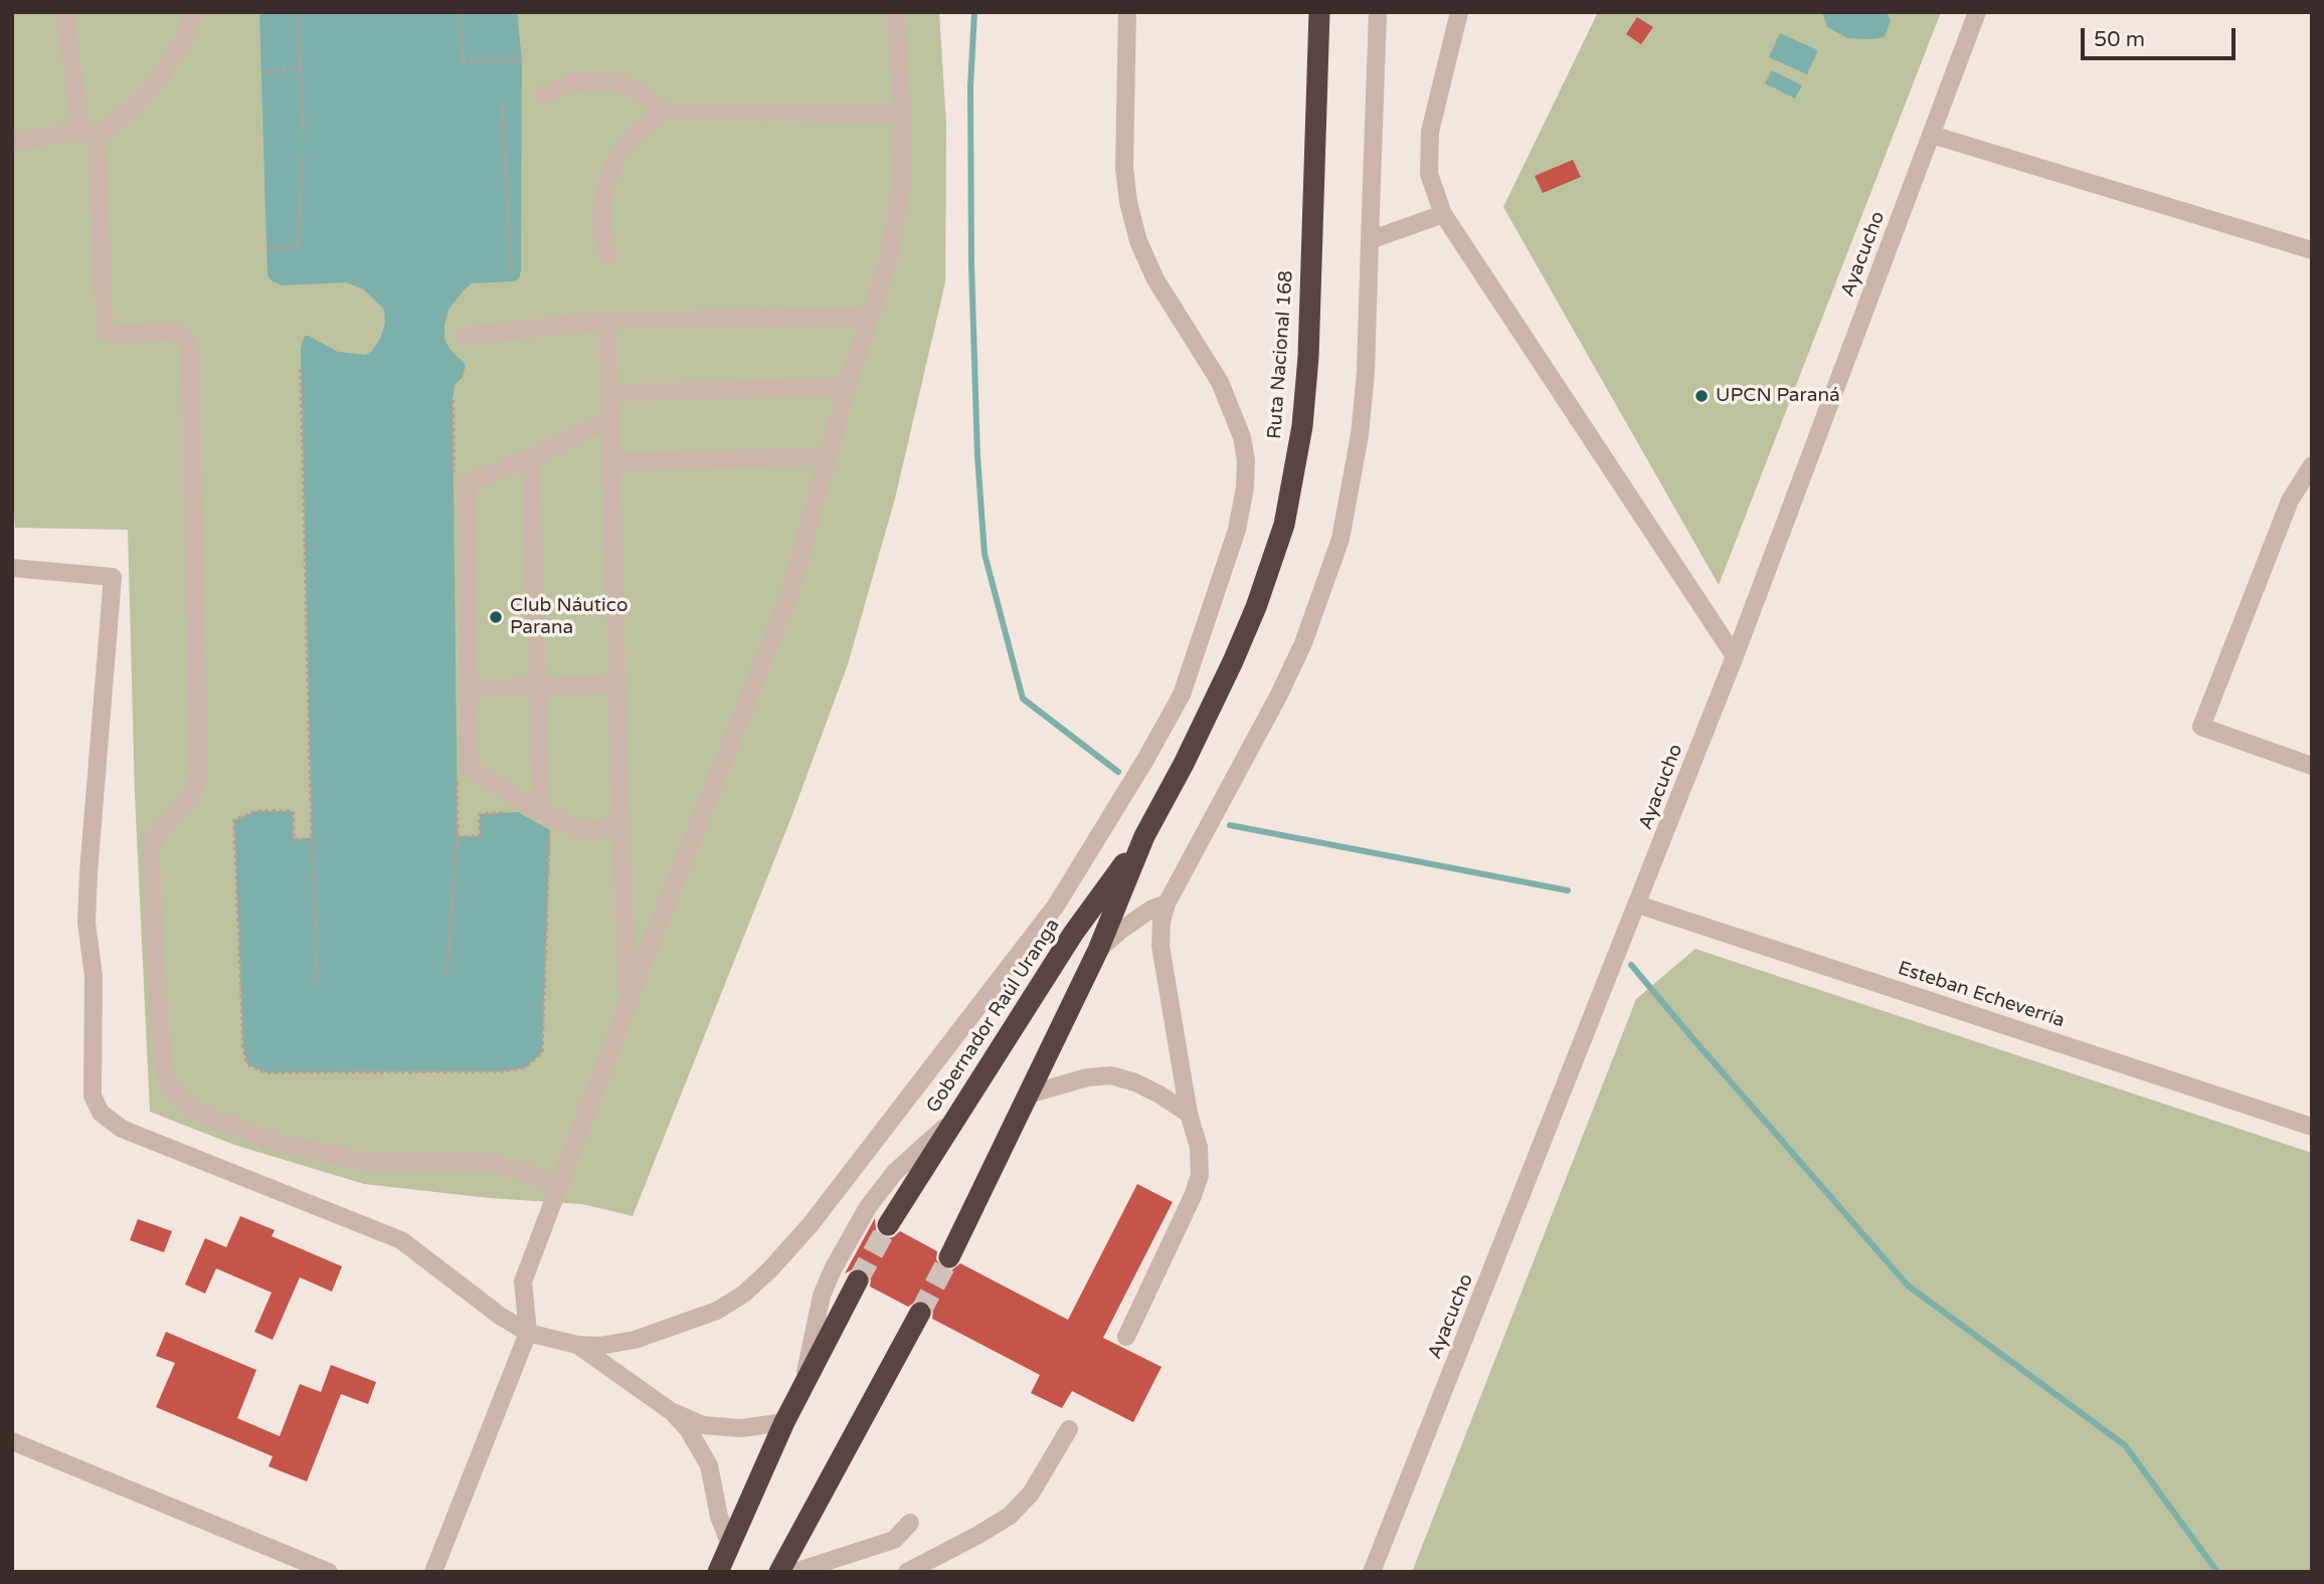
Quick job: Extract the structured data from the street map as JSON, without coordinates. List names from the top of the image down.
{
  "streets": {
    "highway": ["Ruta Nacional 168", "Gobernador Raúl Uranga"],
    "street": ["Ayacucho", "Esteban Echeverría"]
  },
  "crossings": [
    ["Ayacucho", "Esteban Echeverría"],
    ["Ruta Nacional 168", "Gobernador Raúl Uranga"]
  ],
  "places": ["UPCN Paraná", "Club Náutico Parana"],
  "scale_bar": "50 m"
}
